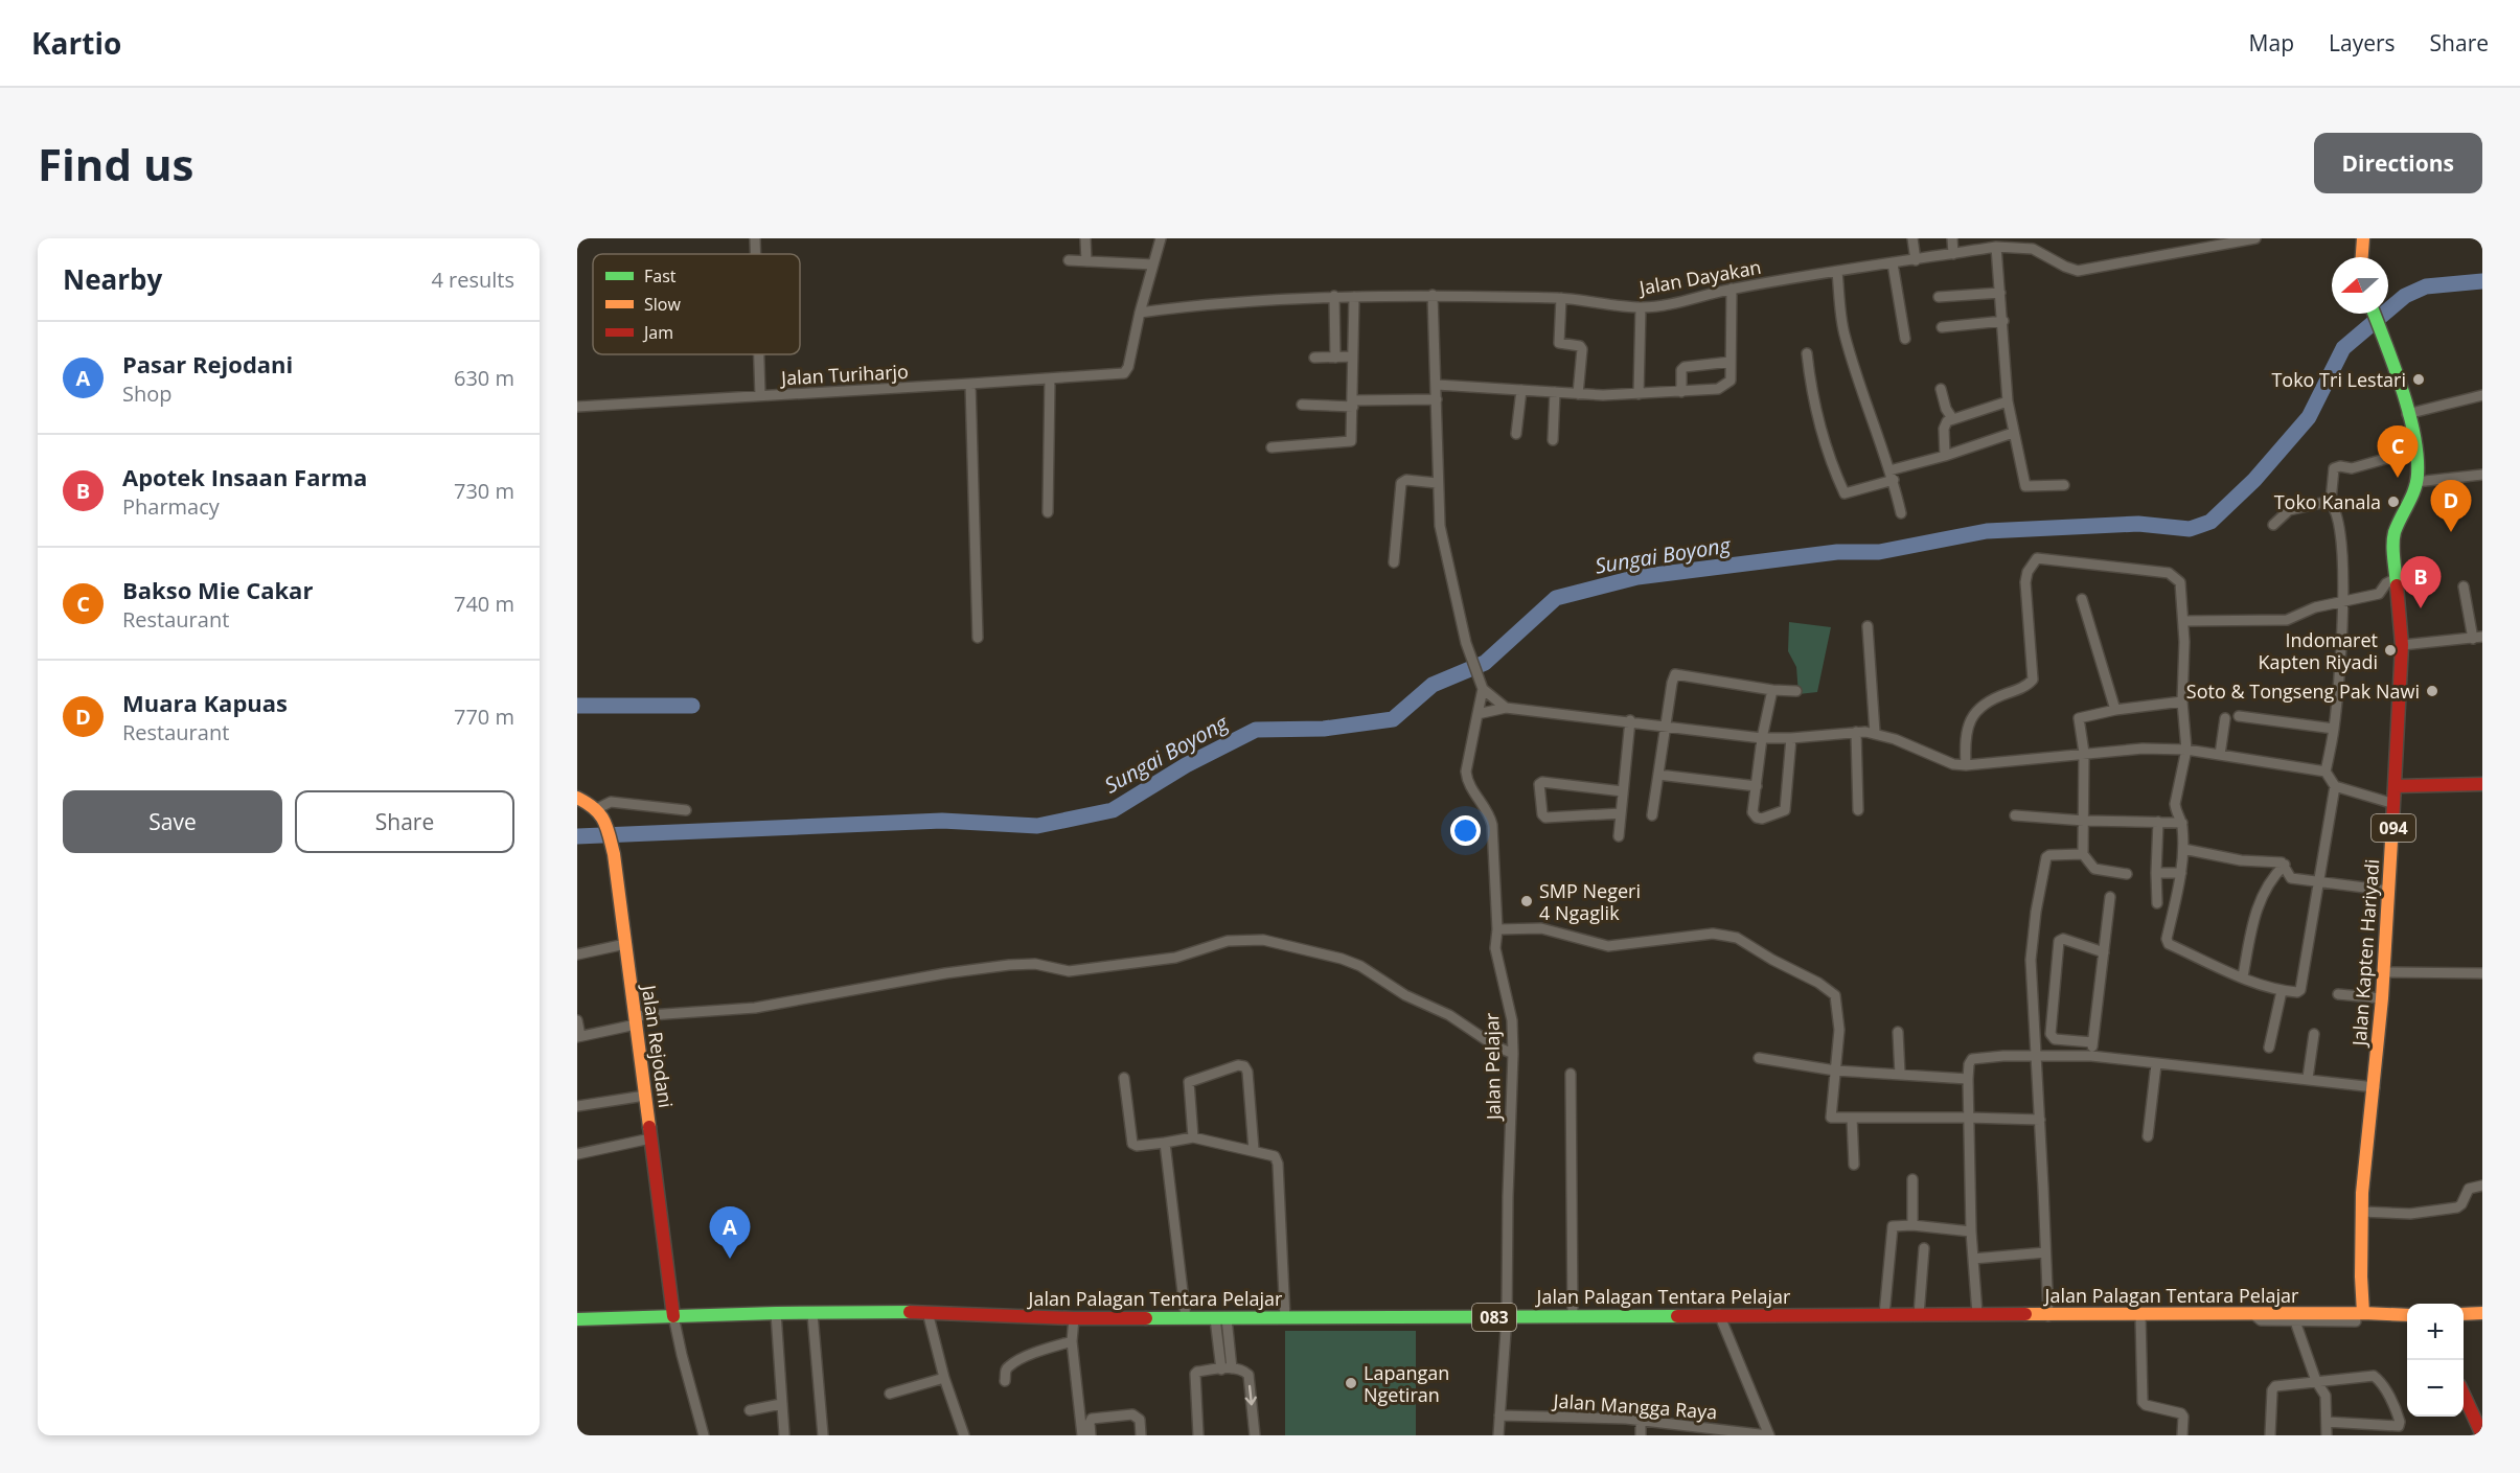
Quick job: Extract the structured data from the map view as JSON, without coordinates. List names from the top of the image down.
{
  "streets": {
    "main road": [
      "094",
      "Jalan Kapten Hariyadi",
      "Jalan Rejodani",
      "Jalan Palagan Tentara Pelajar",
      "083"
    ],
    "street": [
      "Jalan Dayakan",
      "Jalan Turiharjo",
      "Jalan Pelajar",
      "Jalan Mangga Raya"
    ]
  },
  "crossings": [
    ["Jalan Dayakan", "Jalan Turiharjo"],
    ["Jalan Kapten Hariyadi", "Jalan Palagan Tentara Pelajar"],
    ["Jalan Rejodani", "Jalan Palagan Tentara Pelajar"],
    ["Jalan Pelajar", "Jalan Palagan Tentara Pelajar"],
    ["Jalan Pelajar", "Jalan Mangga Raya"]
  ],
  "water": ["Sungai Boyong"],
  "places": [
    "Toko Tri Lestari",
    "Toko Kanala",
    "Indomaret Kapten Riyadi",
    "Soto & Tongseng Pak Nawi",
    "SMP Negeri 4 Ngaglik",
    "Lapangan Ngetiran"
  ],
  "legend": ["Fast", "Slow", "Jam"],
  "north": "left",
  "page": {
    "header": "Kartio",
    "nav": ["Map", "Layers", "Share"],
    "buttons": [
      "Directions",
      ["Save", "Share"]
    ],
    "title": "Find us",
    "heading": ["Nearby", "4 results"],
    "list": [
      {
        "mark": "A",
        "name": "Pasar Rejodani",
        "note": "Shop",
        "value": "630 m"
      },
      {
        "mark": "B",
        "name": "Apotek Insaan Farma",
        "note": "Pharmacy",
        "value": "730 m"
      },
      {
        "mark": "C",
        "name": "Bakso Mie Cakar",
        "note": "Restaurant",
        "value": "740 m"
      },
      {
        "mark": "D",
        "name": "Muara Kapuas",
        "note": "Restaurant",
        "value": "770 m"
      }
    ],
    "pins": [
      "C",
      "D",
      "B",
      "A"
    ],
    "map_buttons": ["+", "−"]
  }
}
